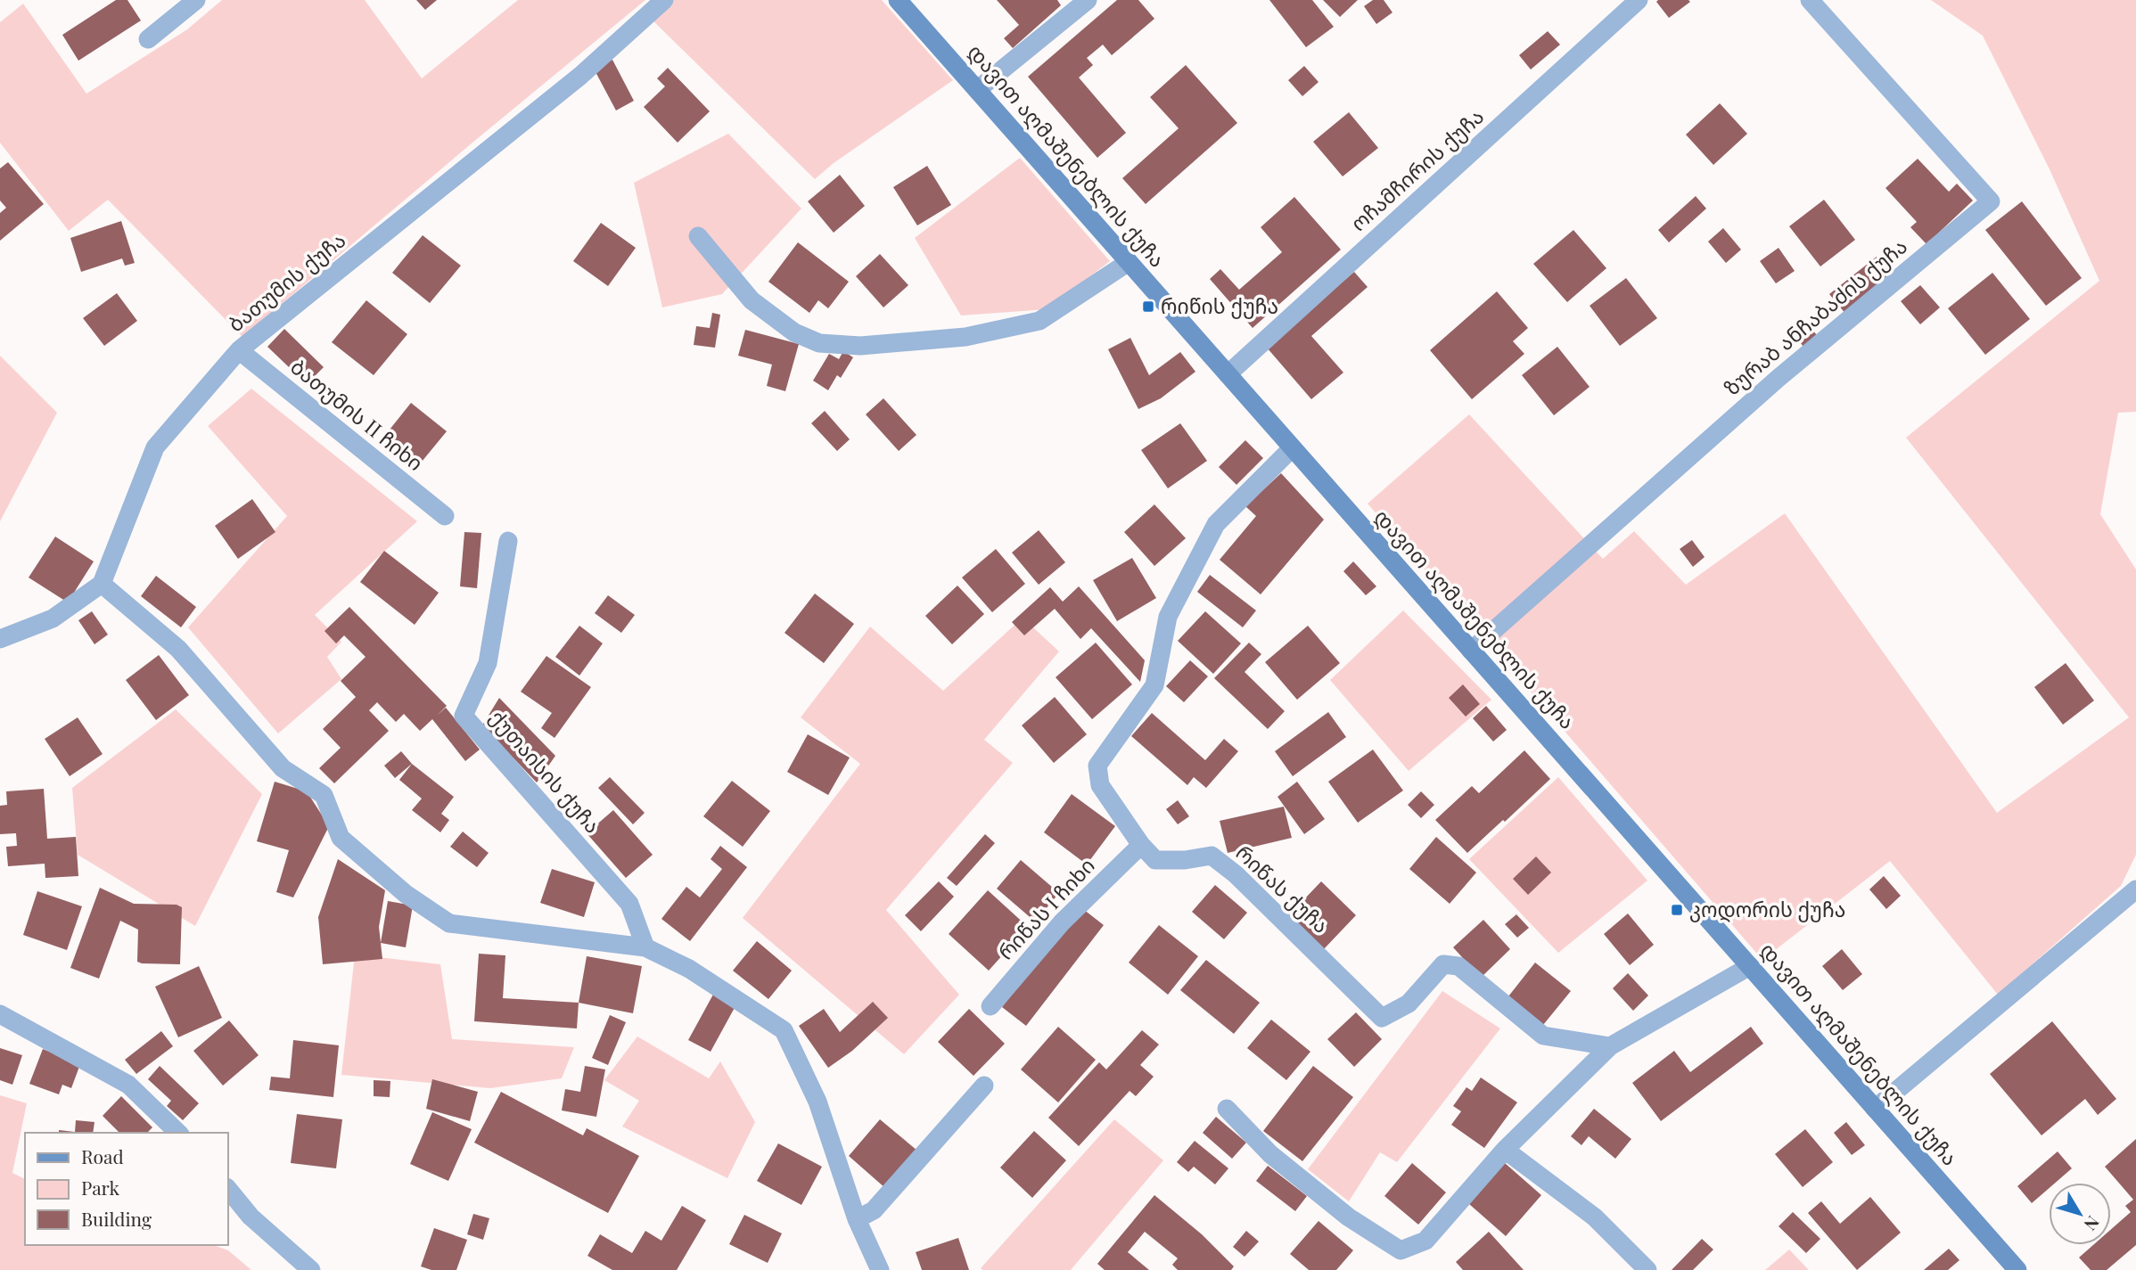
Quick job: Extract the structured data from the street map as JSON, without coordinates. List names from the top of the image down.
{
  "streets": {
    "street": [
      "დავით აღმაშენებლის ქუჩა",
      "ოჩამჩირის ქუჩა",
      "ბათუმის ქუჩა",
      "ზურაბ ანჩაბაძის ქუჩა",
      "ბათუმის II ჩიხი",
      "ქუთაისის ქუჩა",
      "რიწას ქუჩა",
      "რიწას I ჩიხი"
    ]
  },
  "crossings": [
    ["დავით აღმაშენებლის ქუჩა", "ოჩამჩირის ქუჩა"],
    ["დავით აღმაშენებლის ქუჩა", "ზურაბ ანჩაბაძის ქუჩა"],
    ["დავით აღმაშენებლის ქუჩა", "რიწას ქუჩა"],
    ["ბათუმის ქუჩა", "ბათუმის II ჩიხი"],
    ["რიწას ქუჩა", "რიწას I ჩიხი"]
  ],
  "places": {
    "transit": ["რიწის ქუჩა", "კოდორის ქუჩა"]
  },
  "legend": ["Road", "Park", "Building"],
  "north": "bottom right"
}
